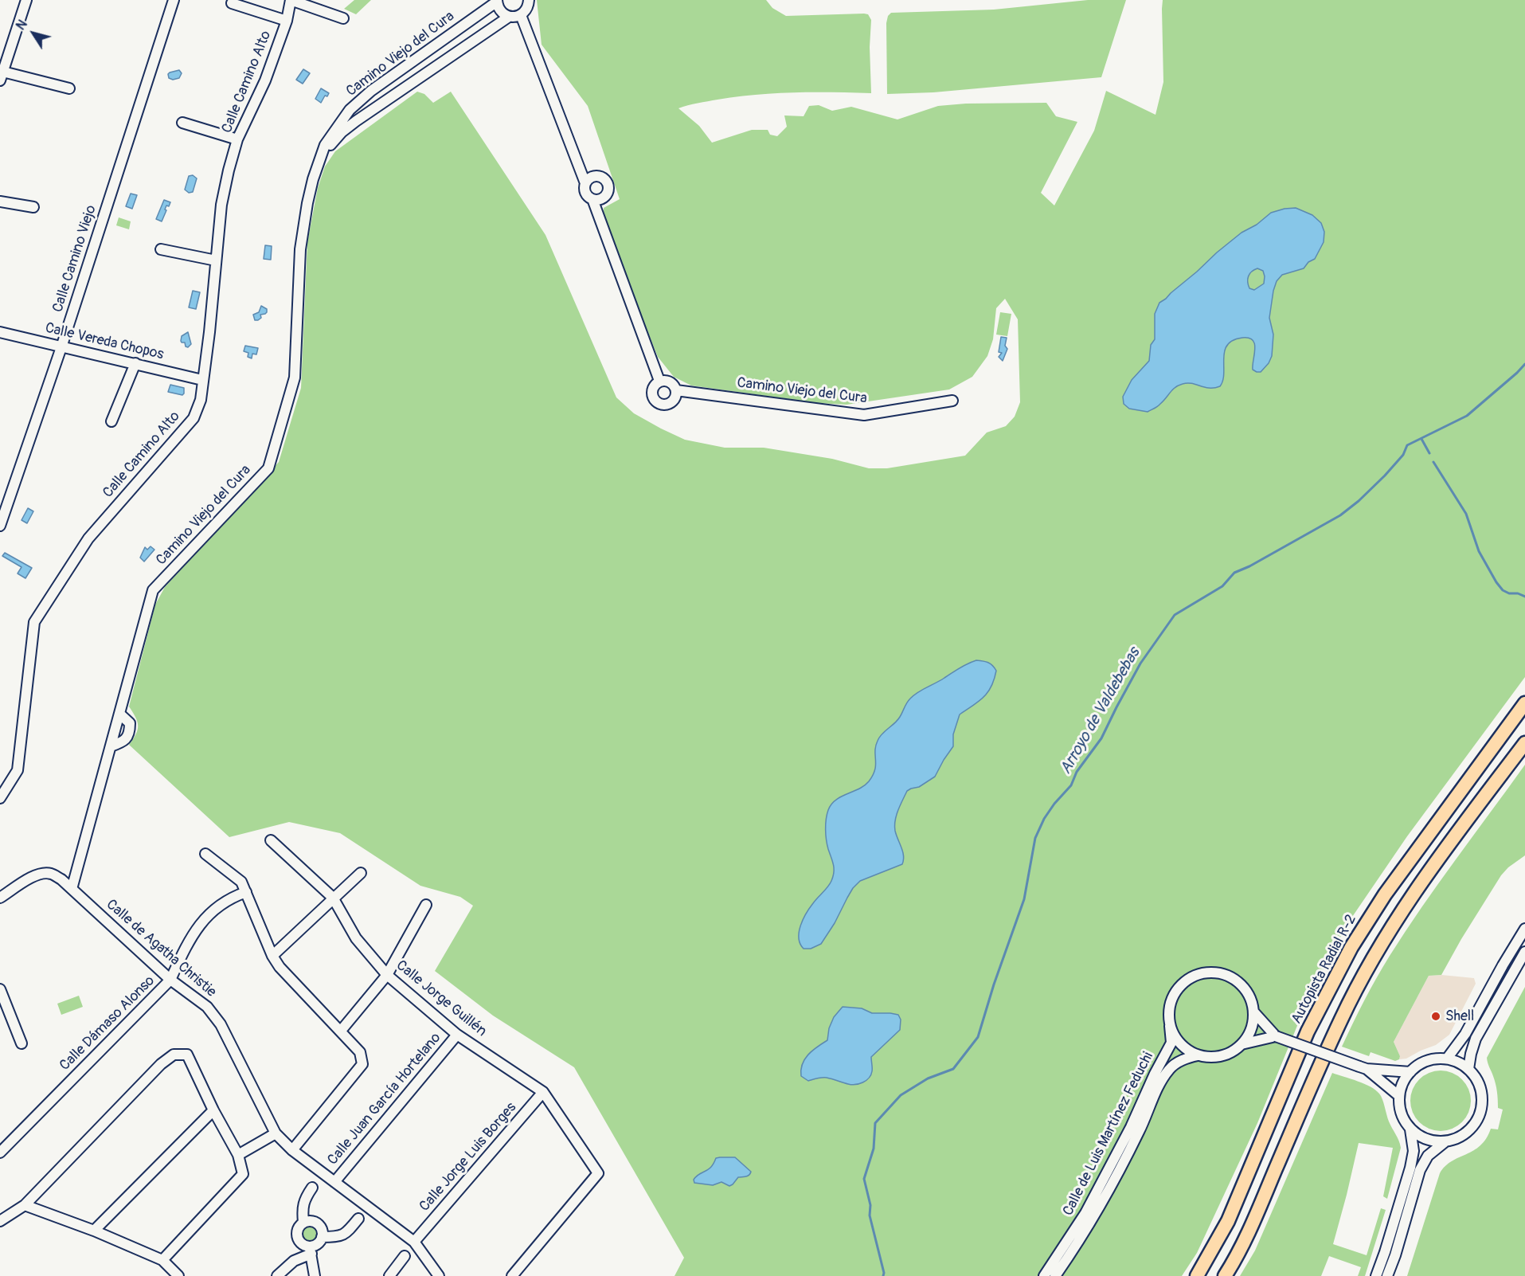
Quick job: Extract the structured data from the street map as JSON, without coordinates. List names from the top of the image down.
{
  "streets": {
    "highway": ["Autopista Radial R-2"],
    "street": [
      "Camino Viejo del Cura",
      "Calle Camino Alto",
      "Calle Camino Viejo",
      "Calle Vereda Chopos",
      "Calle de Agatha Christie",
      "Calle Jorge Guillén",
      "Calle Dámaso Alonso",
      "Calle Juan García Hortelano",
      "Calle de Luis Martínez Feduchi",
      "Calle Jorge Luis Borges"
    ]
  },
  "crossings": [
    ["Camino Viejo del Cura", "Calle de Agatha Christie"],
    ["Calle Camino Alto", "Calle Vereda Chopos"],
    ["Calle Camino Viejo", "Calle Vereda Chopos"],
    ["Calle de Agatha Christie", "Calle Dámaso Alonso"],
    ["Calle de Agatha Christie", "Calle Juan García Hortelano"],
    ["Calle de Agatha Christie", "Calle Jorge Luis Borges"],
    ["Calle Jorge Guillén", "Calle Juan García Hortelano"],
    ["Calle Jorge Guillén", "Calle Jorge Luis Borges"]
  ],
  "water": ["Arroyo de Valdebebas"],
  "places": ["Shell"],
  "north": "top left"
}
